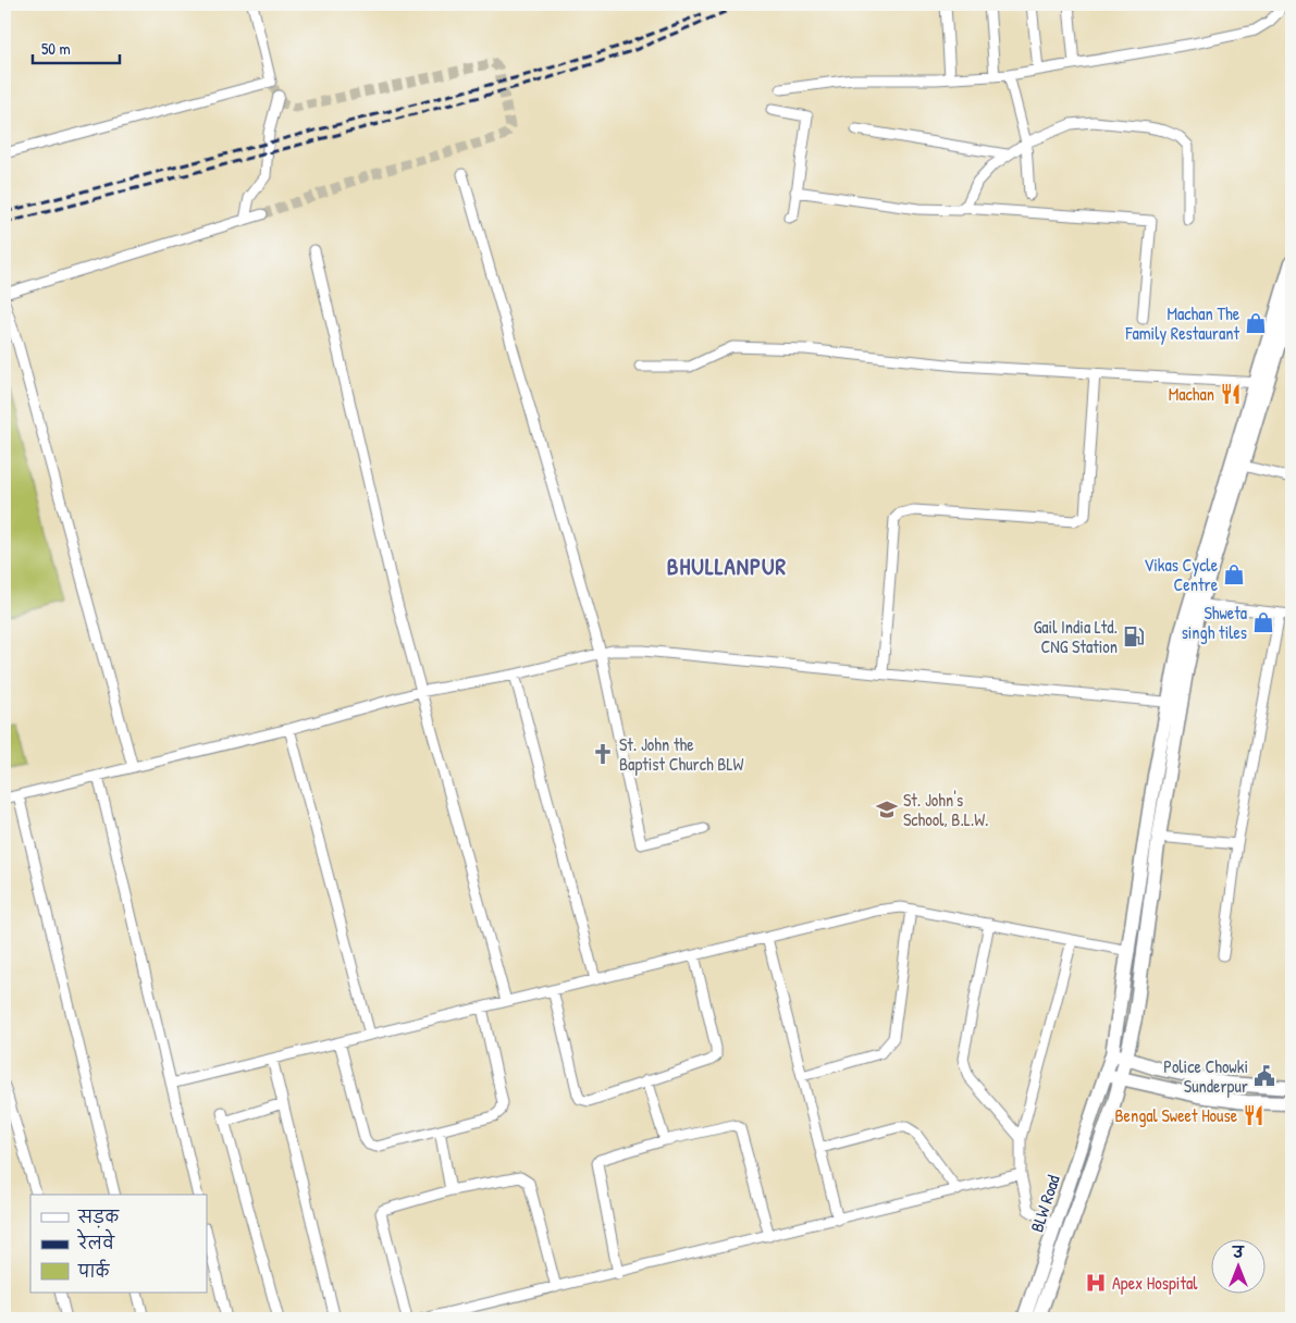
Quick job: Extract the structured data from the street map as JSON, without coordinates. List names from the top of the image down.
{
  "streets": {
    "main road": ["BLW Road"]
  },
  "districts": ["BHULLANPUR"],
  "places": {
    "shop": ["Machan The Family Restaurant", "Vikas Cycle Centre", "Shweta singh tiles"],
    "restaurant": ["Machan", "Bengal Sweet House"],
    "fuel station": ["Gail India Ltd. CNG Station"],
    "church": ["St. John the Baptist Church BLW"],
    "school or university": ["St. John's School, B.L.W."],
    "public building": ["Police Chowki Sunderpur"],
    "hospital": ["Apex Hospital"]
  },
  "legend": ["सड़क", "रेलवे", "पार्क"],
  "scale_bar": "50 m",
  "north": "top"
}
